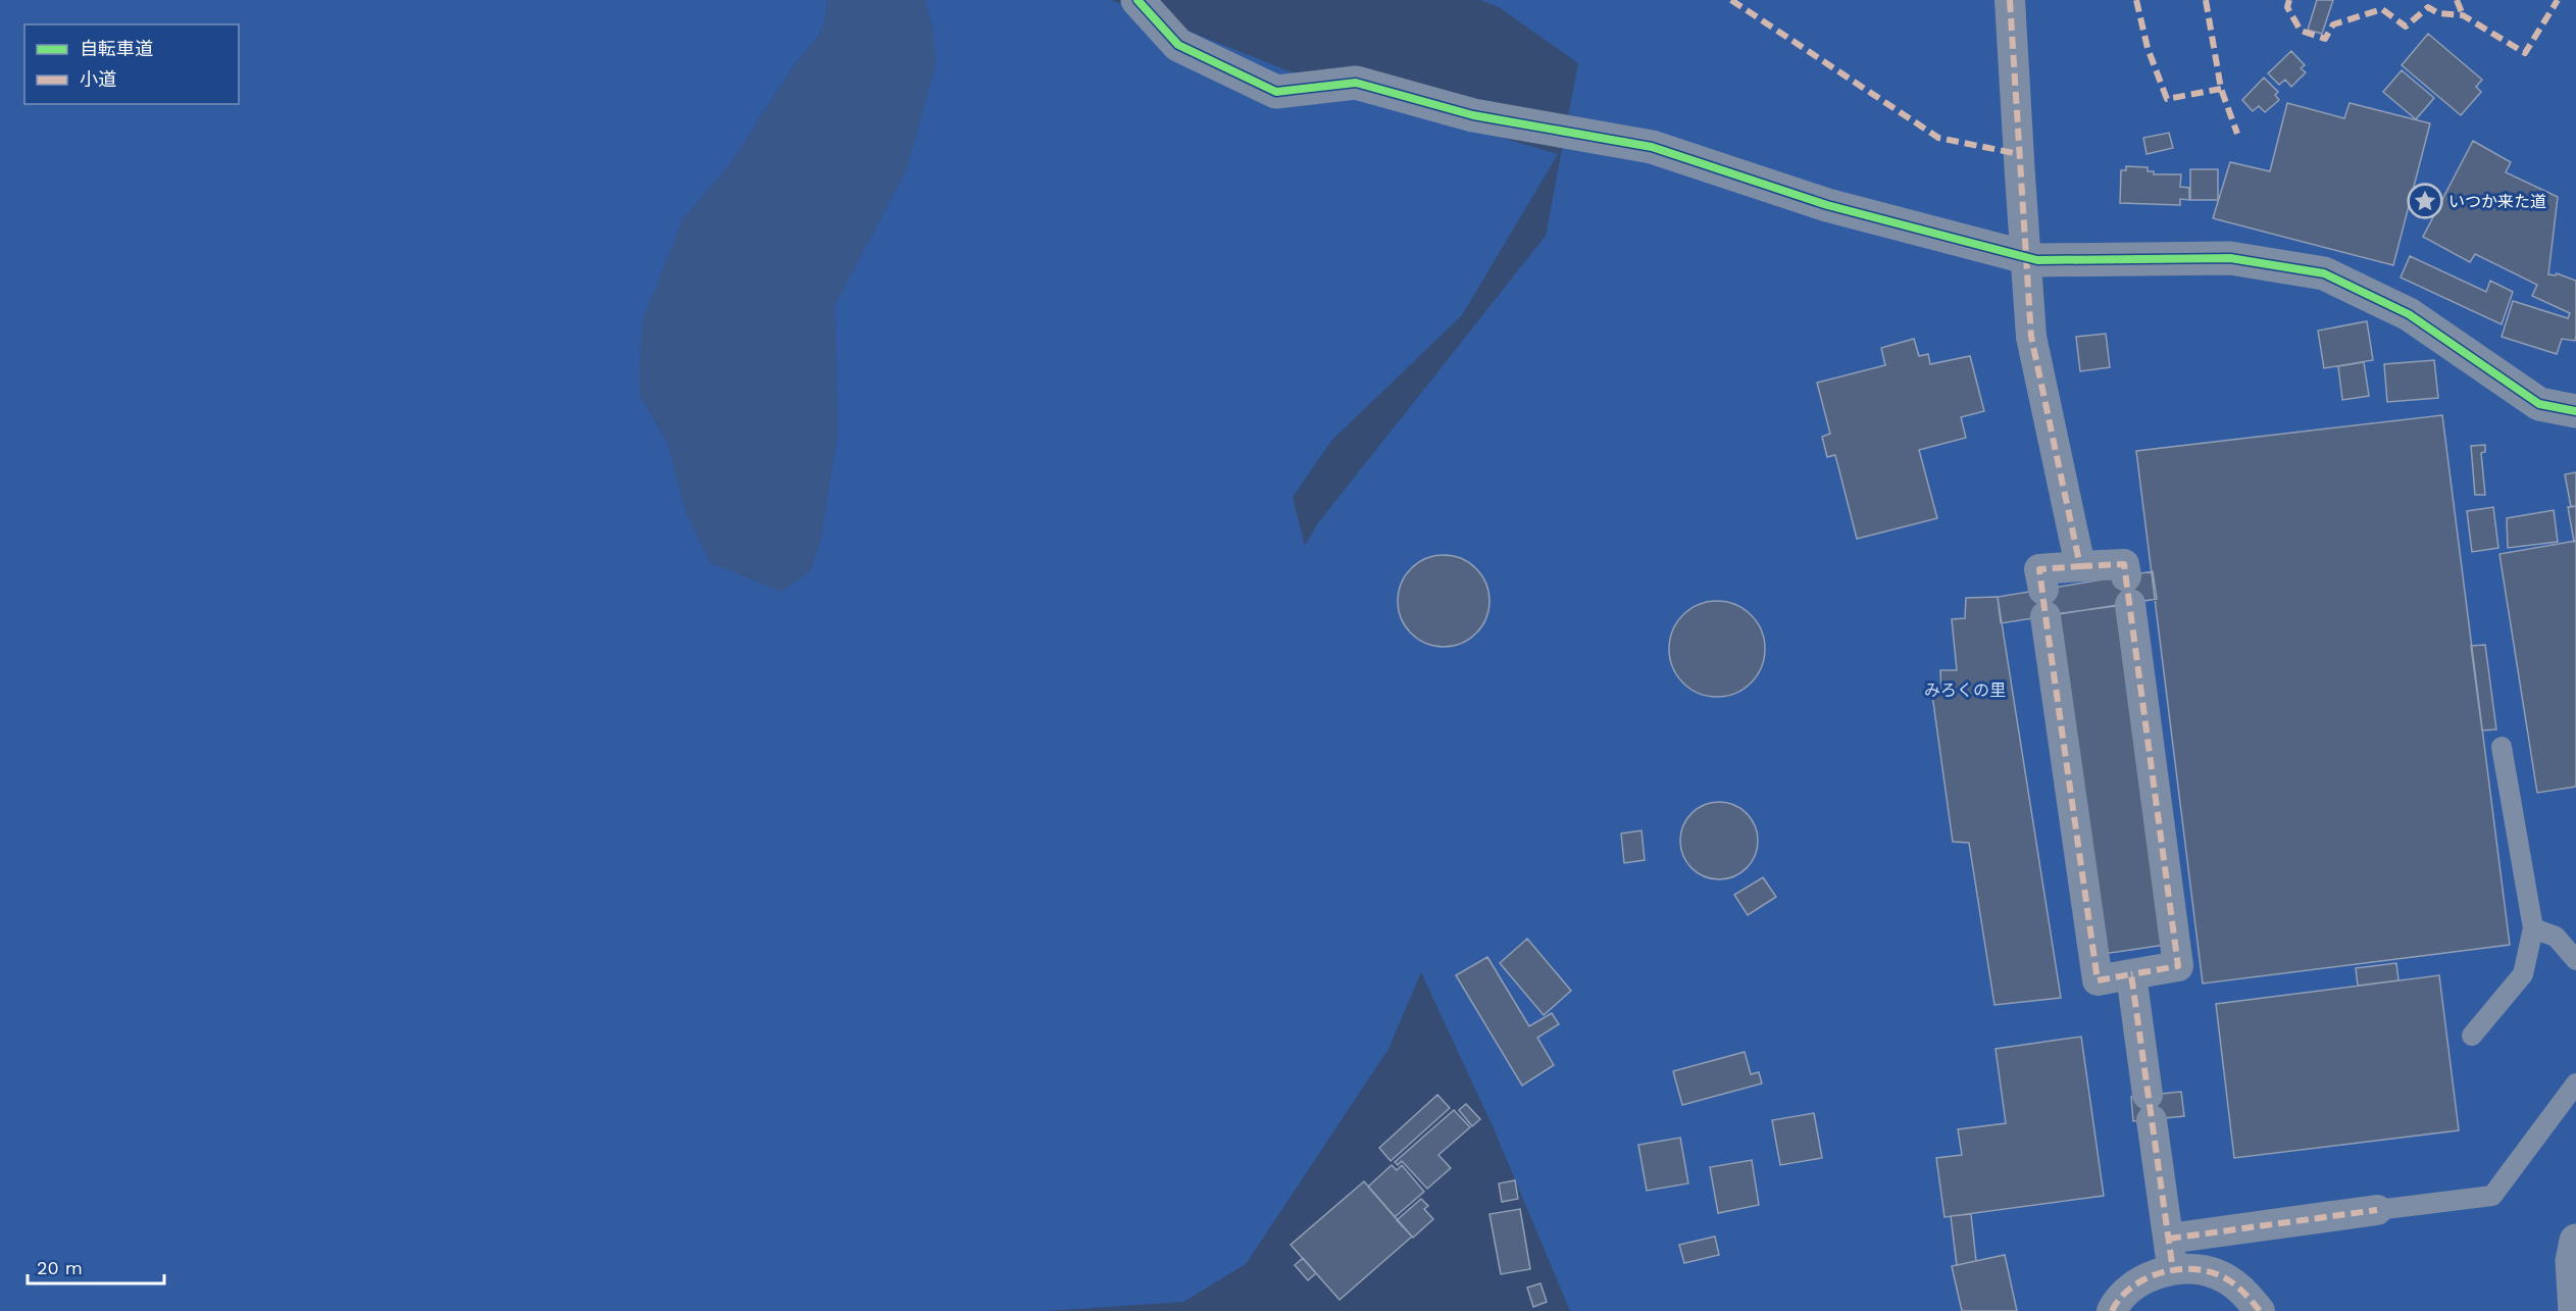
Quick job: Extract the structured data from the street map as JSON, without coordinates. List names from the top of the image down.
{
  "parks": ["みろくの里"],
  "places": {
    "place": ["いつか来た道"]
  },
  "legend": ["自転車道", "小道"],
  "scale_bar": "20 m"
}
